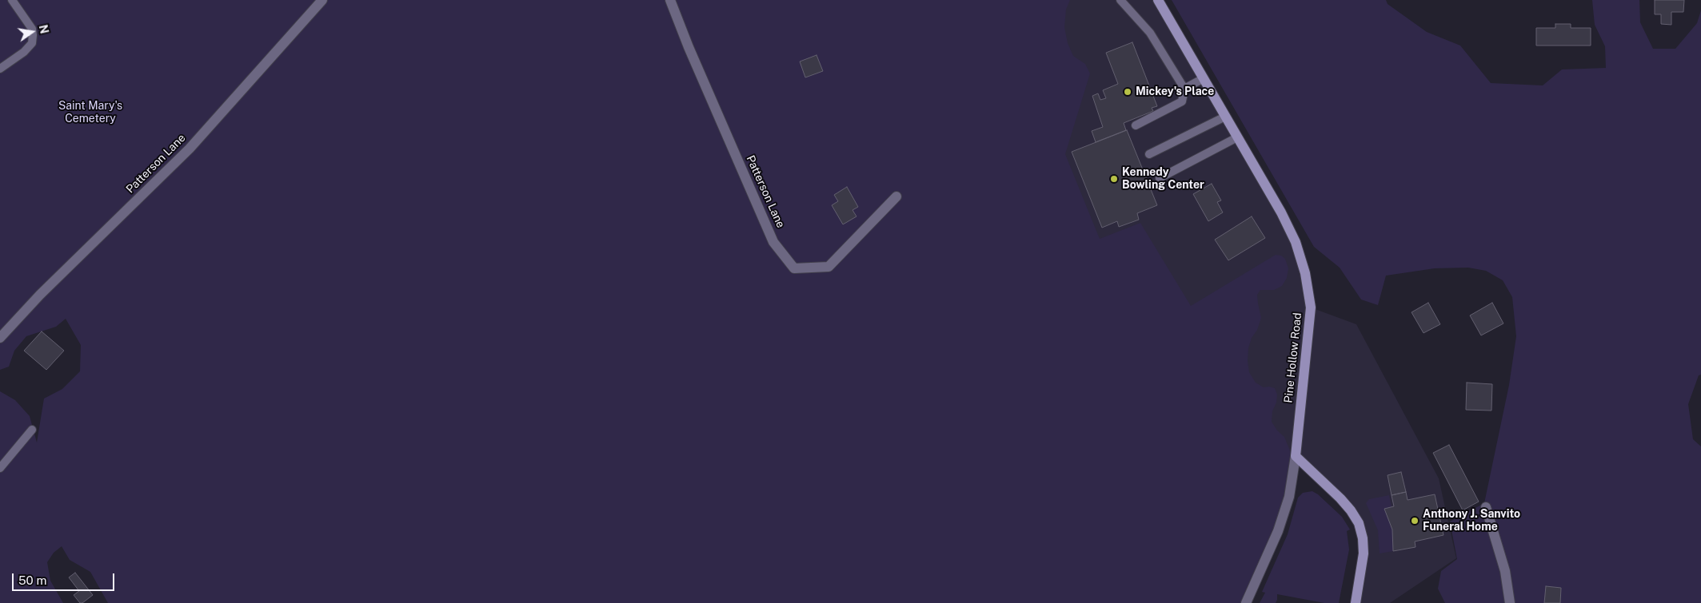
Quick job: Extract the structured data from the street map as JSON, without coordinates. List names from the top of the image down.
{
  "streets": {
    "street": ["Patterson Lane", "Pine Hollow Road"]
  },
  "parks": ["Saint Mary's Cemetery"],
  "places": ["Mickey's Place", "Kennedy Bowling Center", "Anthony J. Sanvito Funeral Home"],
  "scale_bar": "50 m",
  "north": "right"
}
